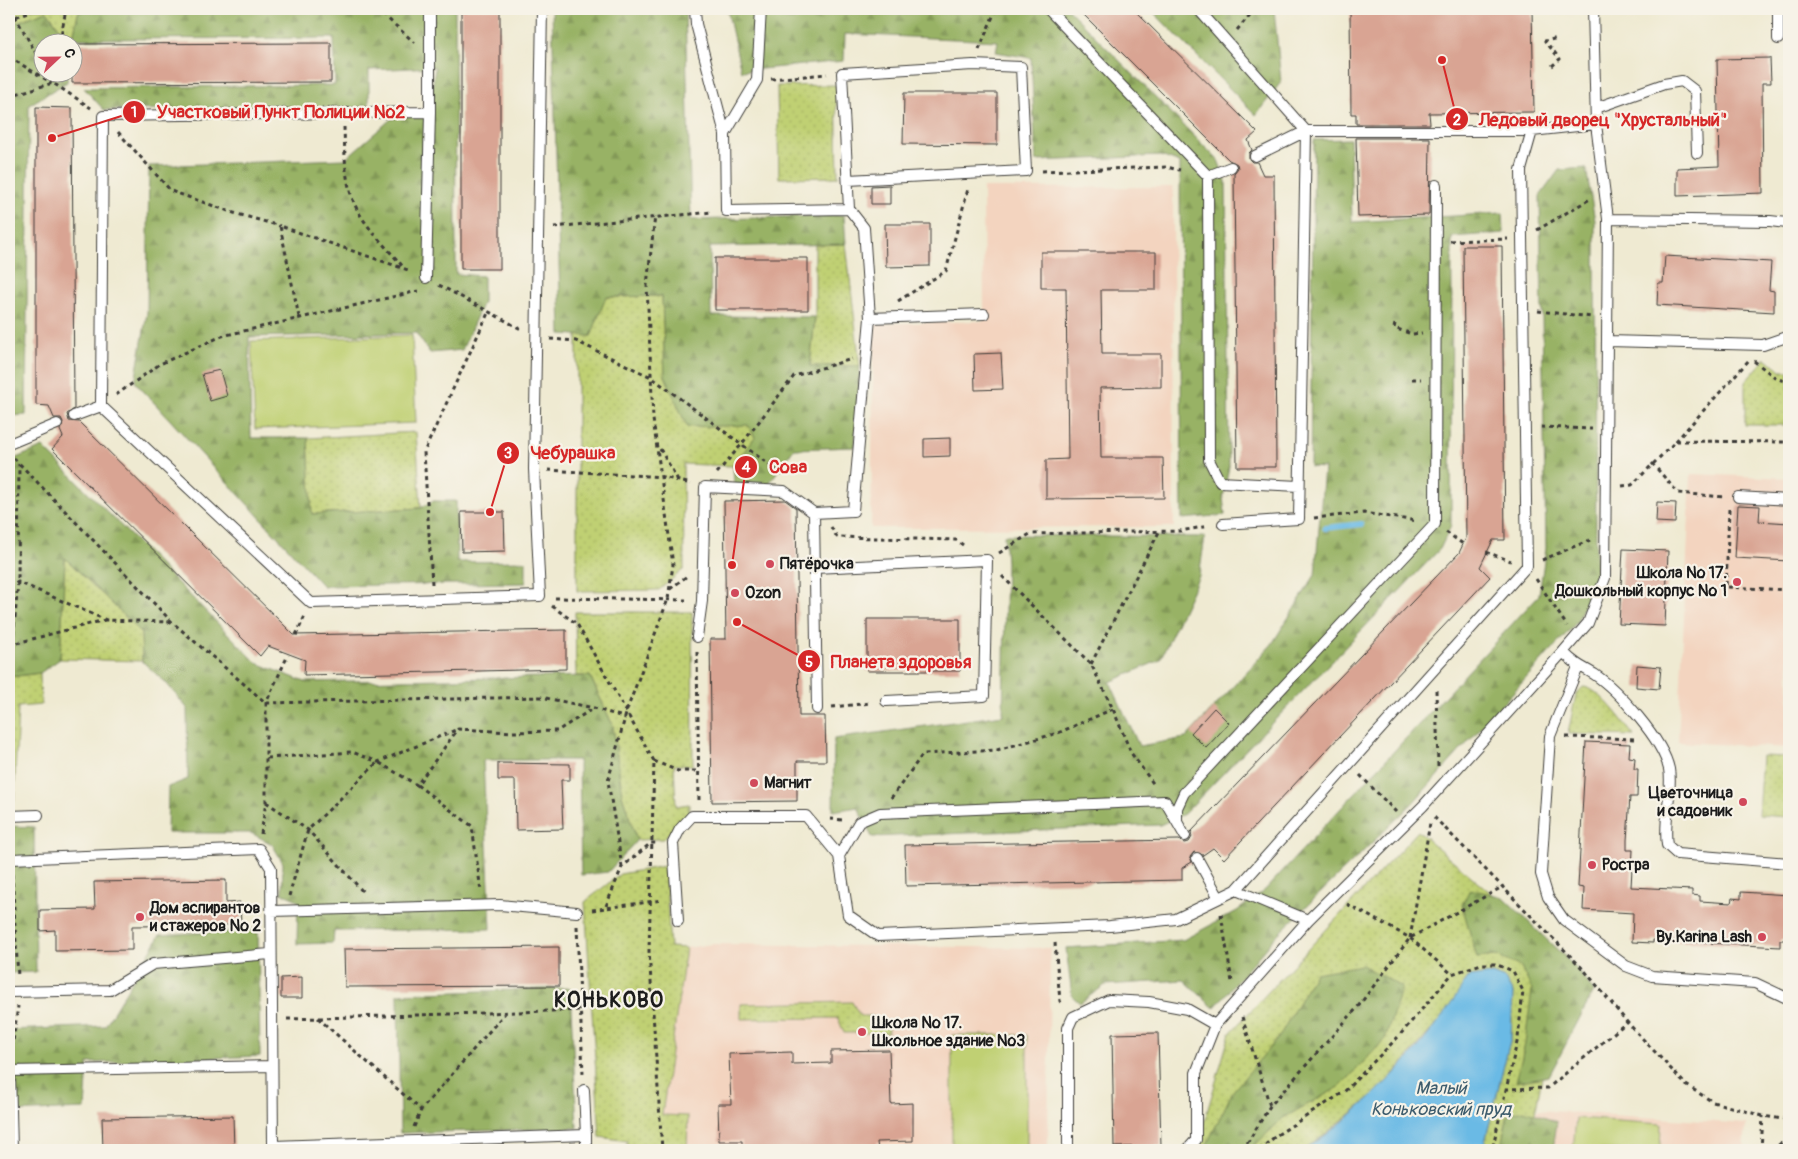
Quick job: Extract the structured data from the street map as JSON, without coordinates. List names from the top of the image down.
{
  "districts": ["КОНЬКОВО"],
  "water": ["Малый Коньковский пруд"],
  "places": [
    "Ледовый дворец \"Хрустальный\"",
    "Участковый Пункт Полиции №2",
    "Чебурашка",
    "Пятёрочка",
    "Сова",
    "Школа № 17. Дошкольный корпус № 1",
    "Ozon",
    "Планета здоровья",
    "Магнит",
    "Цветочница и садовник",
    "Ростра",
    "Дом аспирантов и стажеров № 2",
    "By.Karina Lash",
    "Школа № 17. Школьное здание №3"
  ],
  "north": "right"
}
